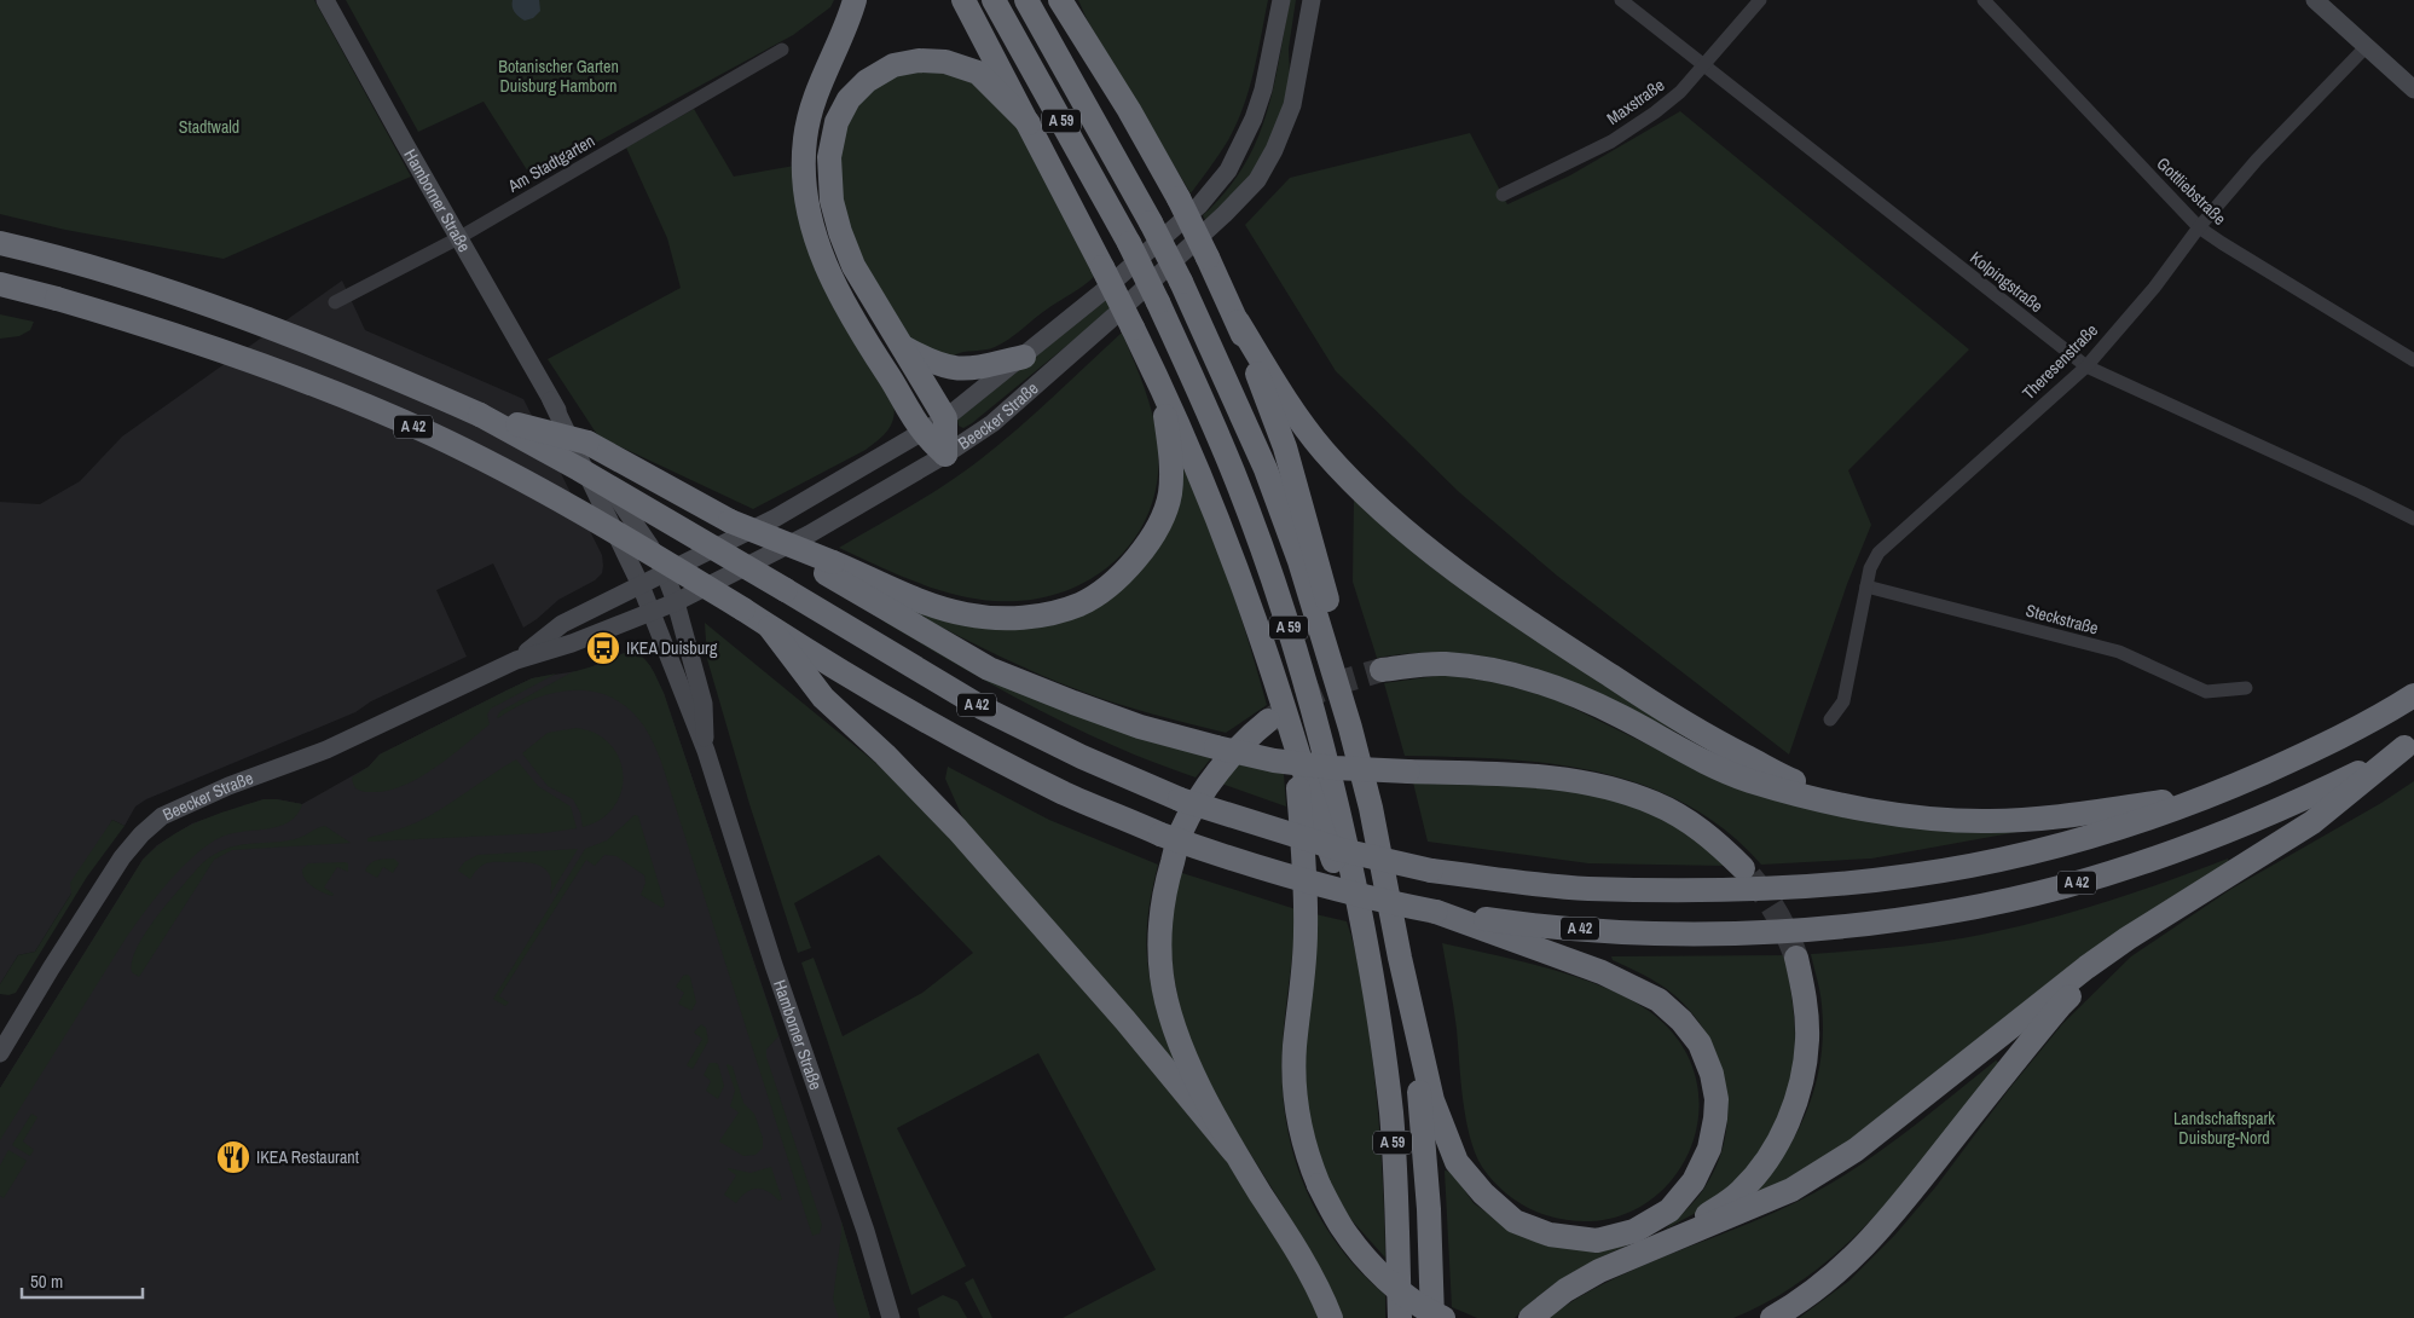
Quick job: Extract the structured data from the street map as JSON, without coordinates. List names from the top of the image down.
{
  "streets": {
    "highway": ["A 59", "A 42"],
    "street": [
      "Maxstraße",
      "Am Stadtgarten",
      "Gottliebstraße",
      "Hamborner Straße",
      "Kolpingstraße",
      "Theresenstraße",
      "Beecker Straße",
      "Steckstraße"
    ]
  },
  "crossings": [
    ["Maxstraße", "Kolpingstraße"],
    ["Am Stadtgarten", "Hamborner Straße"],
    ["Gottliebstraße", "Theresenstraße"],
    ["Hamborner Straße", "Beecker Straße"],
    ["Kolpingstraße", "Theresenstraße"],
    ["Theresenstraße", "Steckstraße"]
  ],
  "parks": ["Botanischer Garten Duisburg Hamborn", "Stadtwald", "Landschaftspark Duisburg-Nord"],
  "places": {
    "bus stop": ["IKEA Duisburg"],
    "restaurant": ["IKEA Restaurant"]
  },
  "scale_bar": "50 m"
}
